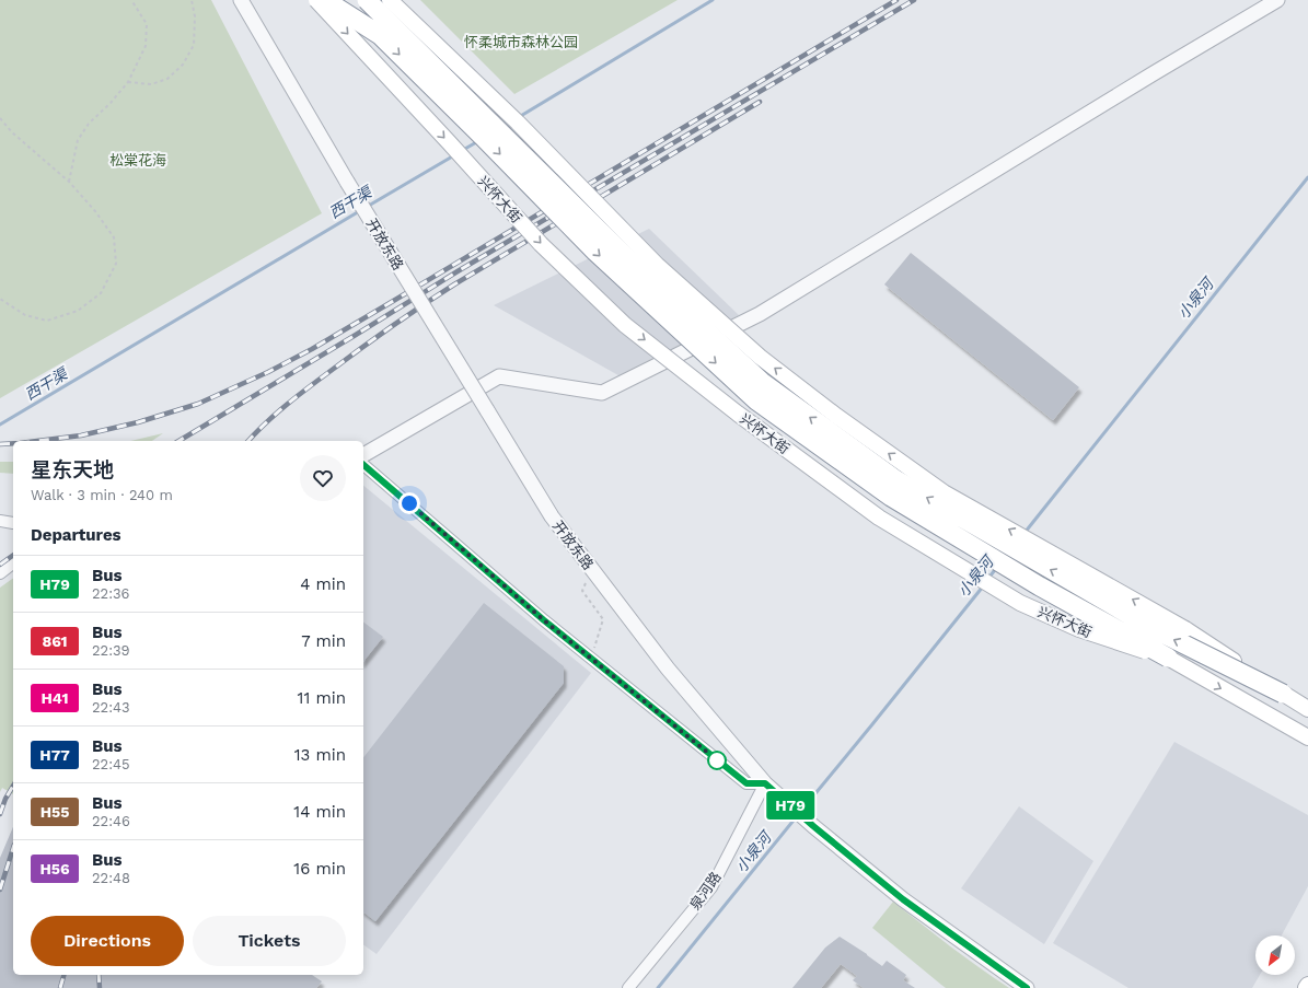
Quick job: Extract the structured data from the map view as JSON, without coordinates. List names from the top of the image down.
{
  "streets": {
    "main road": ["兴怀大街"],
    "street": ["开放东路", "泉河路"]
  },
  "crossings": [
    ["开放东路", "泉河路"]
  ],
  "water": ["西干渠", "小泉河"],
  "parks": ["怀柔城市森林公园", "松棠花海"],
  "lines": ["bus line H79"],
  "north": "bottom left",
  "page": {
    "on_map": "H79",
    "heading": [
      ["星东天地", "Walk · 3 min · 240 m"],
      "Departures"
    ],
    "list": [
      {
        "mark": "H79",
        "name": "Bus",
        "note": "22:36",
        "value": "4 min"
      },
      {
        "mark": "861",
        "name": "Bus",
        "note": "22:39",
        "value": "7 min"
      },
      {
        "mark": "H41",
        "name": "Bus",
        "note": "22:43",
        "value": "11 min"
      },
      {
        "mark": "H77",
        "name": "Bus",
        "note": "22:45",
        "value": "13 min"
      },
      {
        "mark": "H55",
        "name": "Bus",
        "note": "22:46",
        "value": "14 min"
      },
      {
        "mark": "H56",
        "name": "Bus",
        "note": "22:48",
        "value": "16 min"
      }
    ],
    "buttons": ["Directions", "Tickets"]
  }
}
